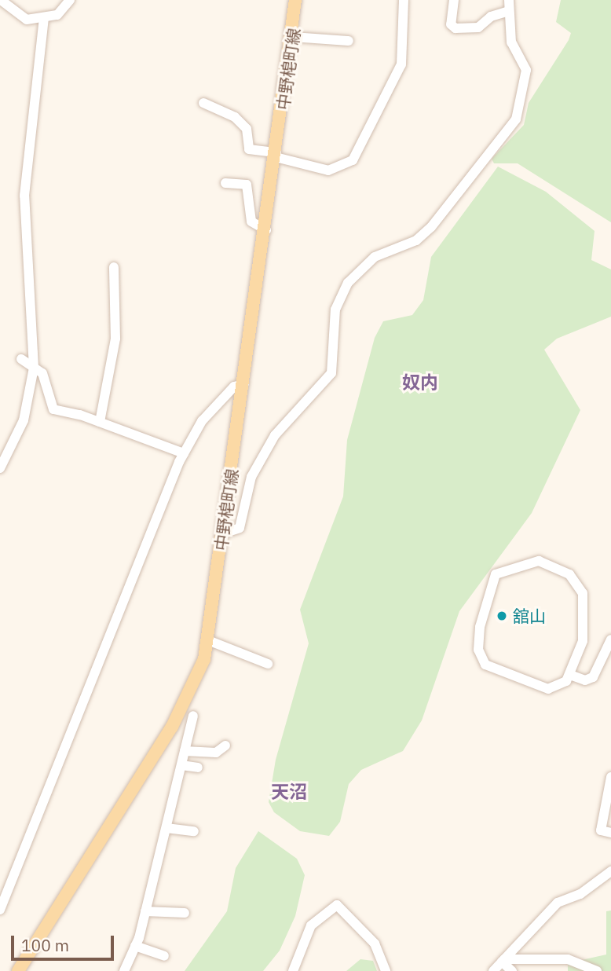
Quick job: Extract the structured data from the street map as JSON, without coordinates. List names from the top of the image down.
{
  "streets": {
    "main road": ["中野梍町線"]
  },
  "districts": ["奴内", "天沼"],
  "places": ["舘山"],
  "scale_bar": "100 m"
}
